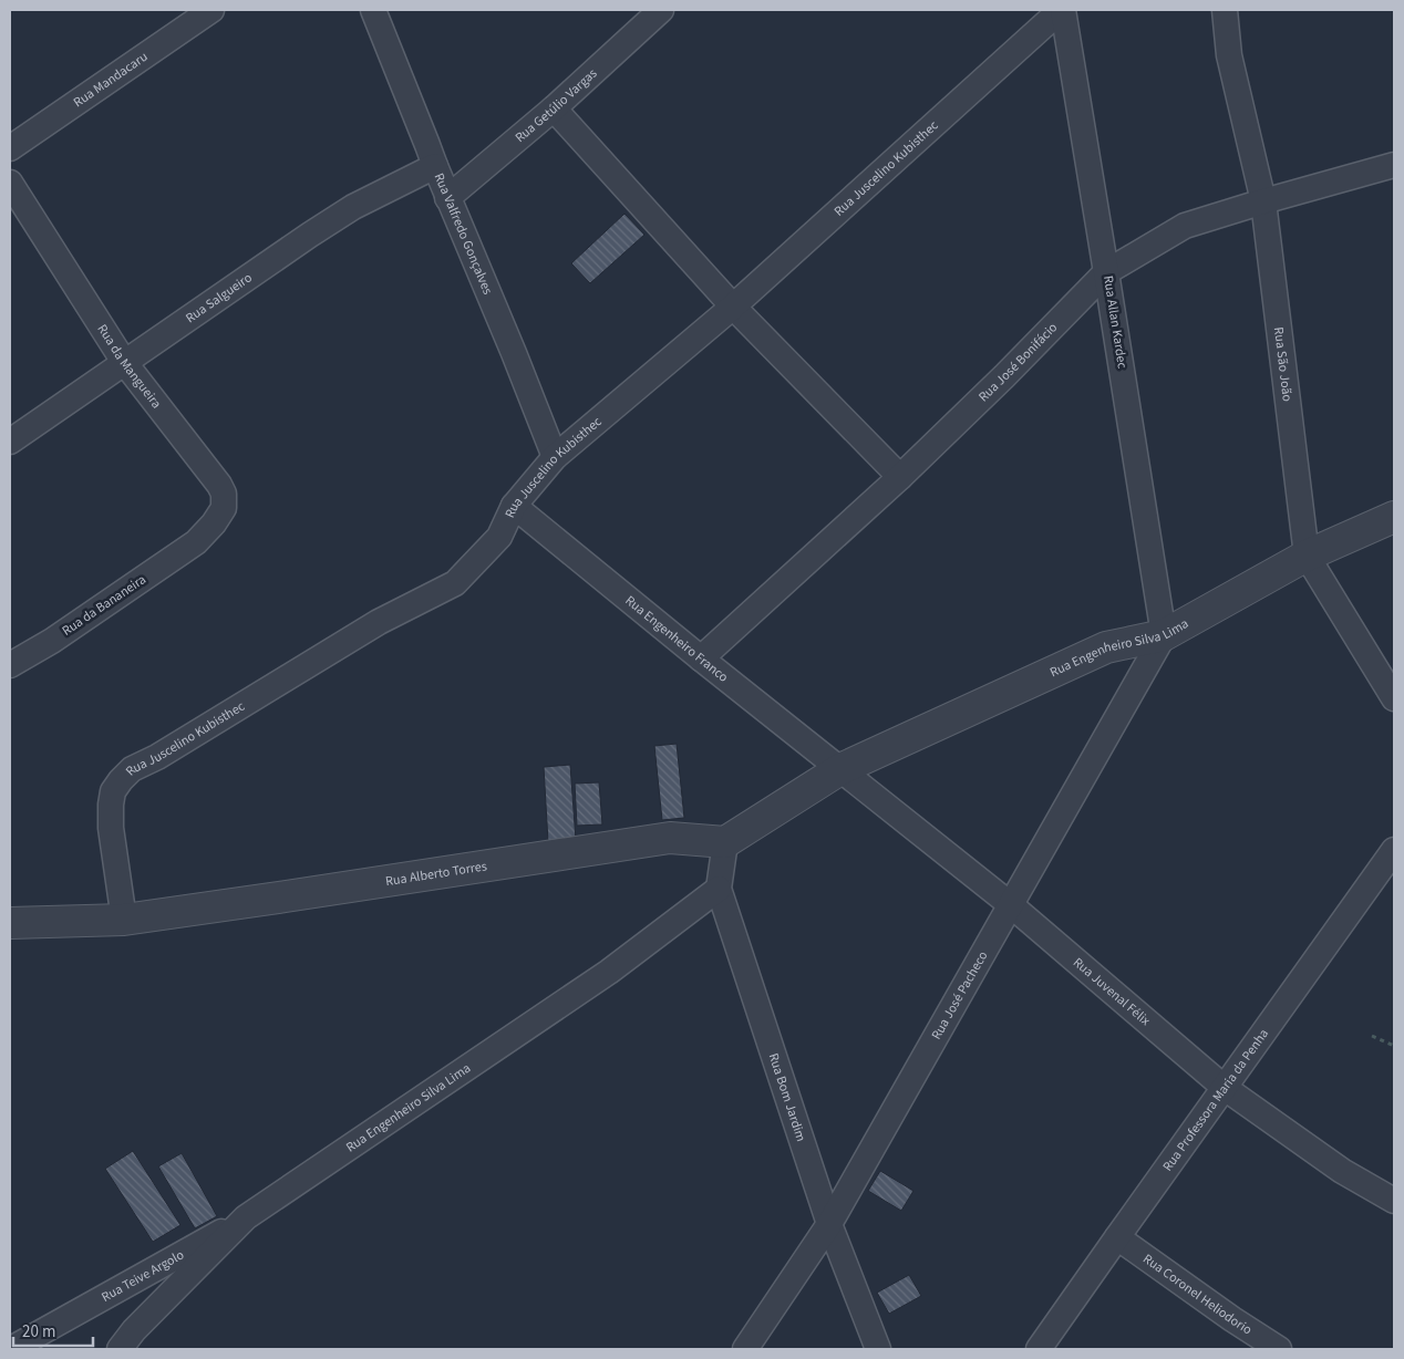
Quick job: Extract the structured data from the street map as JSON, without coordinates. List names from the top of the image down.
{
  "streets": {
    "street": [
      "Rua Mandacaru",
      "Rua Getúlio Vargas",
      "Rua Juscelino Kubisthec",
      "Rua Valfredo Gonçalves",
      "Rua Salgueiro",
      "Rua Allan Kardec",
      "Rua José Bonifácio",
      "Rua São João",
      "Rua da Mangueira",
      "Rua da Bananeira",
      "Rua Engenheiro Franco",
      "Rua Engenheiro Silva Lima",
      "Rua Alberto Torres",
      "Rua Juvenal Félix",
      "Rua José Pacheco",
      "Rua Bom Jardim",
      "Rua Professora Maria da Penha",
      "Rua Teive Argolo",
      "Rua Coronel Heliodorio"
    ]
  },
  "crossings": [
    ["Rua Getúlio Vargas", "Rua Valfredo Gonçalves"],
    ["Rua Juscelino Kubisthec", "Rua Valfredo Gonçalves"],
    ["Rua Juscelino Kubisthec", "Rua Allan Kardec"],
    ["Rua Juscelino Kubisthec", "Rua Engenheiro Franco"],
    ["Rua Juscelino Kubisthec", "Rua Alberto Torres"],
    ["Rua Valfredo Gonçalves", "Rua Salgueiro"],
    ["Rua Salgueiro", "Rua da Mangueira"],
    ["Rua Allan Kardec", "Rua José Bonifácio"],
    ["Rua Allan Kardec", "Rua Engenheiro Silva Lima"],
    ["Rua Allan Kardec", "Rua José Pacheco"],
    ["Rua José Bonifácio", "Rua São João"],
    ["Rua José Bonifácio", "Rua Engenheiro Franco"],
    ["Rua São João", "Rua Engenheiro Silva Lima"],
    ["Rua da Mangueira", "Rua da Bananeira"],
    ["Rua Engenheiro Franco", "Rua Engenheiro Silva Lima"],
    ["Rua Engenheiro Franco", "Rua Juvenal Félix"],
    ["Rua Engenheiro Silva Lima", "Rua Juvenal Félix"],
    ["Rua Engenheiro Silva Lima", "Rua José Pacheco"],
    ["Rua Engenheiro Silva Lima", "Rua Bom Jardim"],
    ["Rua Engenheiro Silva Lima", "Rua Teive Argolo"],
    ["Rua Alberto Torres", "Rua Bom Jardim"],
    ["Rua Juvenal Félix", "Rua José Pacheco"],
    ["Rua Juvenal Félix", "Rua Professora Maria da Penha"],
    ["Rua José Pacheco", "Rua Bom Jardim"],
    ["Rua Professora Maria da Penha", "Rua Coronel Heliodorio"]
  ],
  "scale_bar": "20 m"
}
